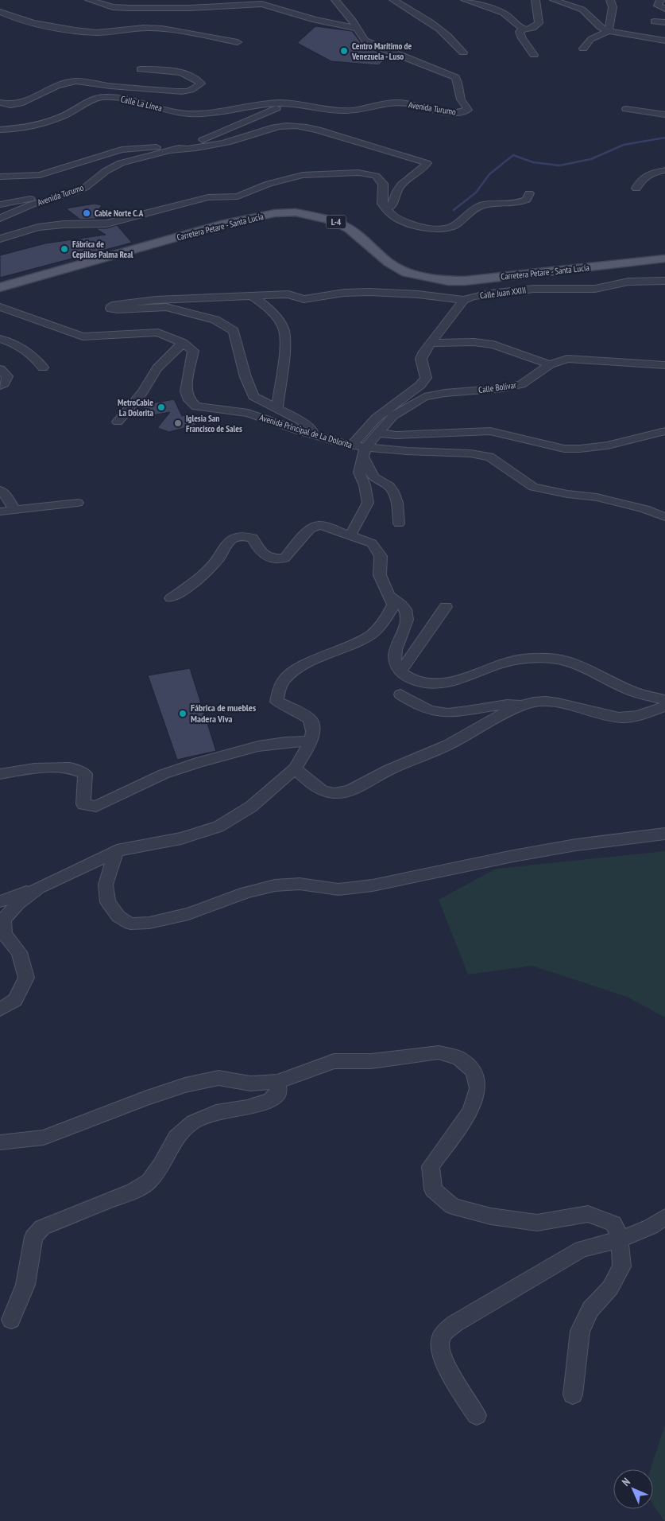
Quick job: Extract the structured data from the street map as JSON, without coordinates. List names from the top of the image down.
{
  "streets": {
    "main road": ["L-4", "Carretera Petare - Santa Lucía"],
    "street": [
      "Calle La Línea",
      "Avenida Turumo",
      "Calle Juan XXIII",
      "Calle Bolívar",
      "Avenida Principal de La Dolorita"
    ]
  },
  "crossings": [
    ["Calle La Línea", "Avenida Turumo"],
    ["Calle Bolívar", "Avenida Principal de La Dolorita"]
  ],
  "places": [
    "Centro Marítimo de Venezuela - Luso",
    "Cable Norte C.A",
    "Fábrica de Cepillos Palma Real",
    "MetroCable La Dolorita",
    "Iglesia San Francisco de Sales",
    "Fábrica de muebles Madera Viva"
  ],
  "north": "top left"
}
